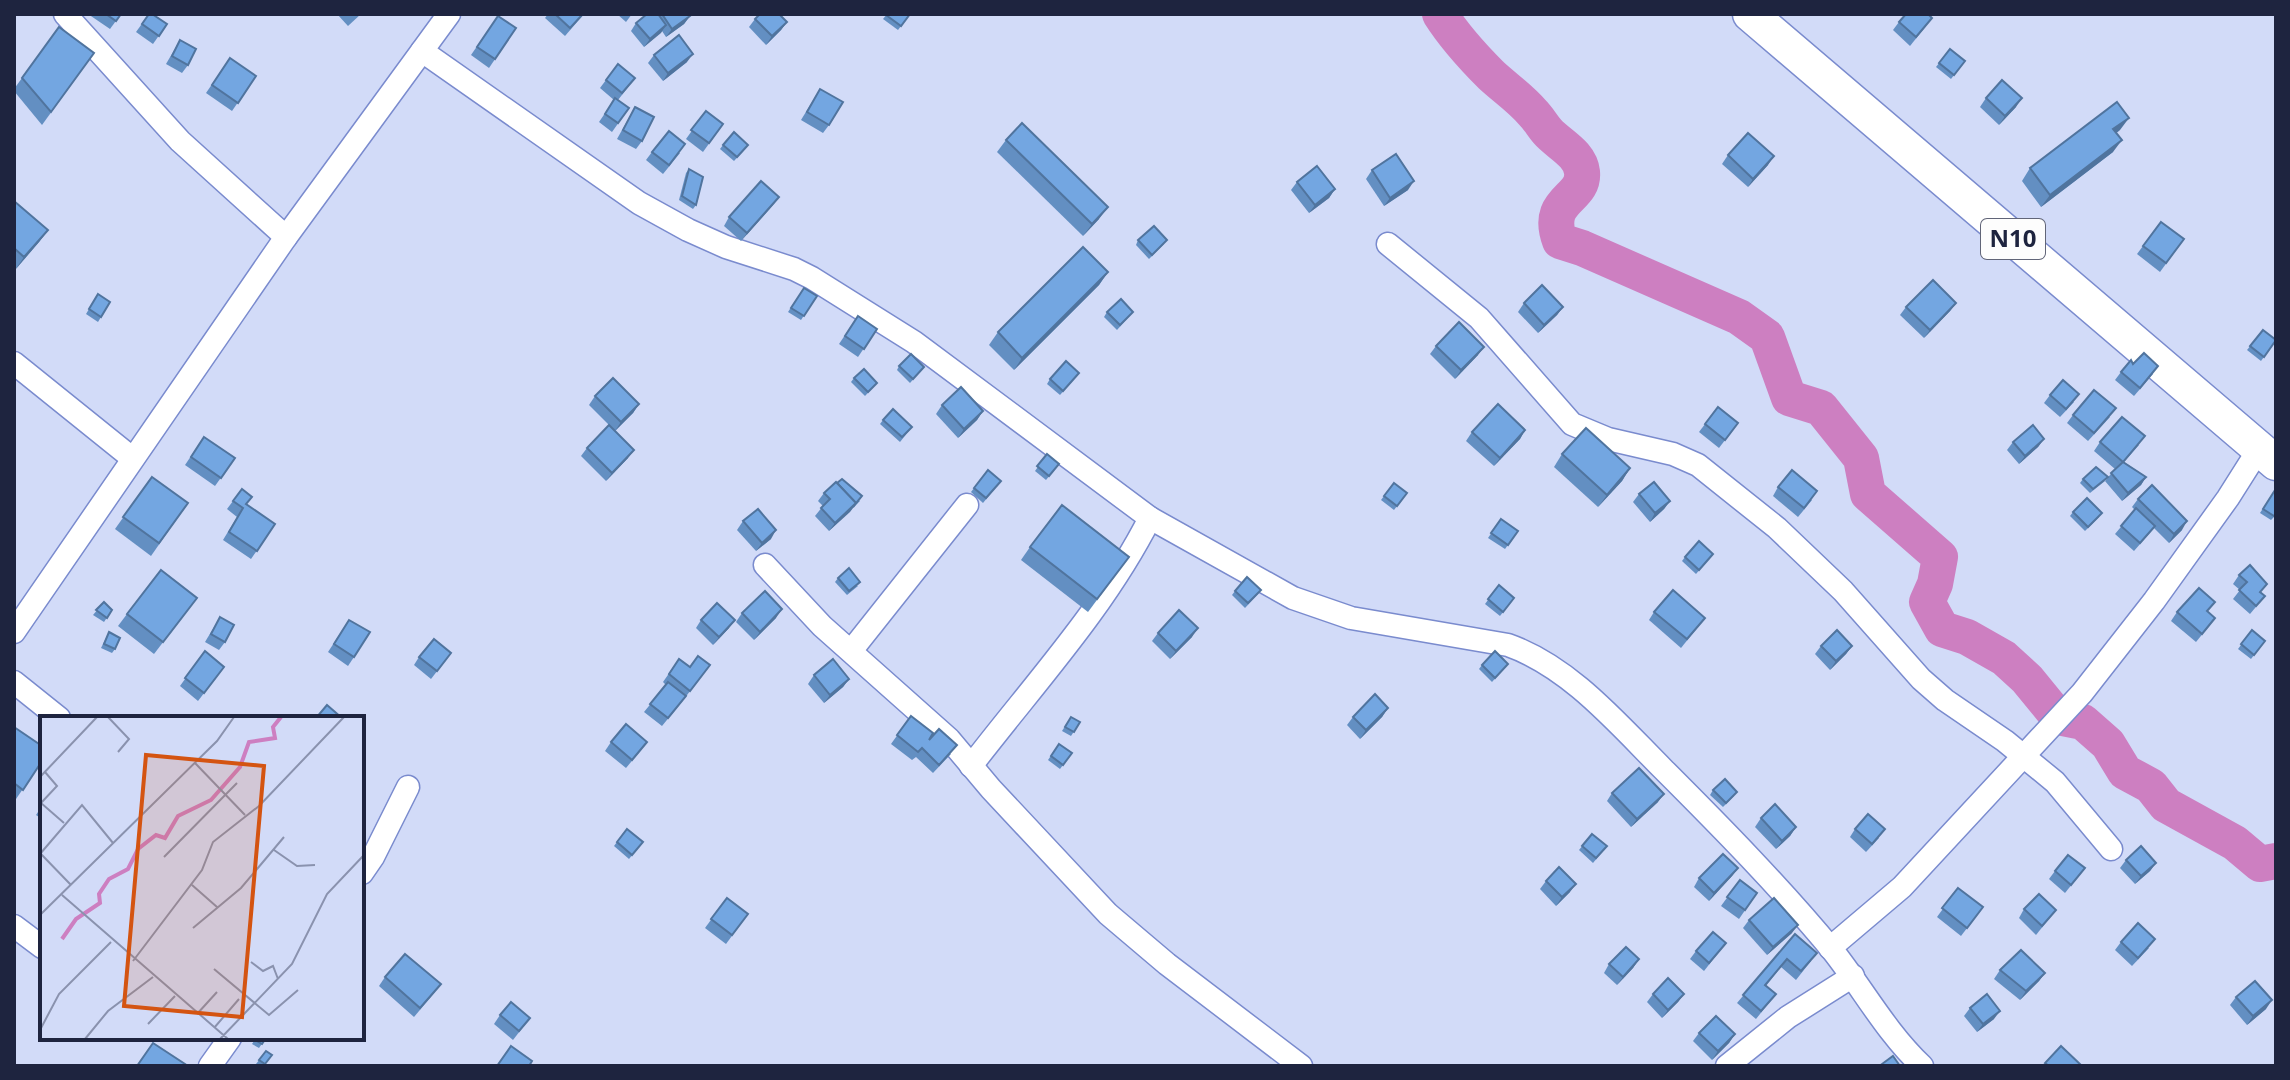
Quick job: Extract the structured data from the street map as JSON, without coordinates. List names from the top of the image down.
{
  "streets": {
    "main road": ["N10"]
  }
}
